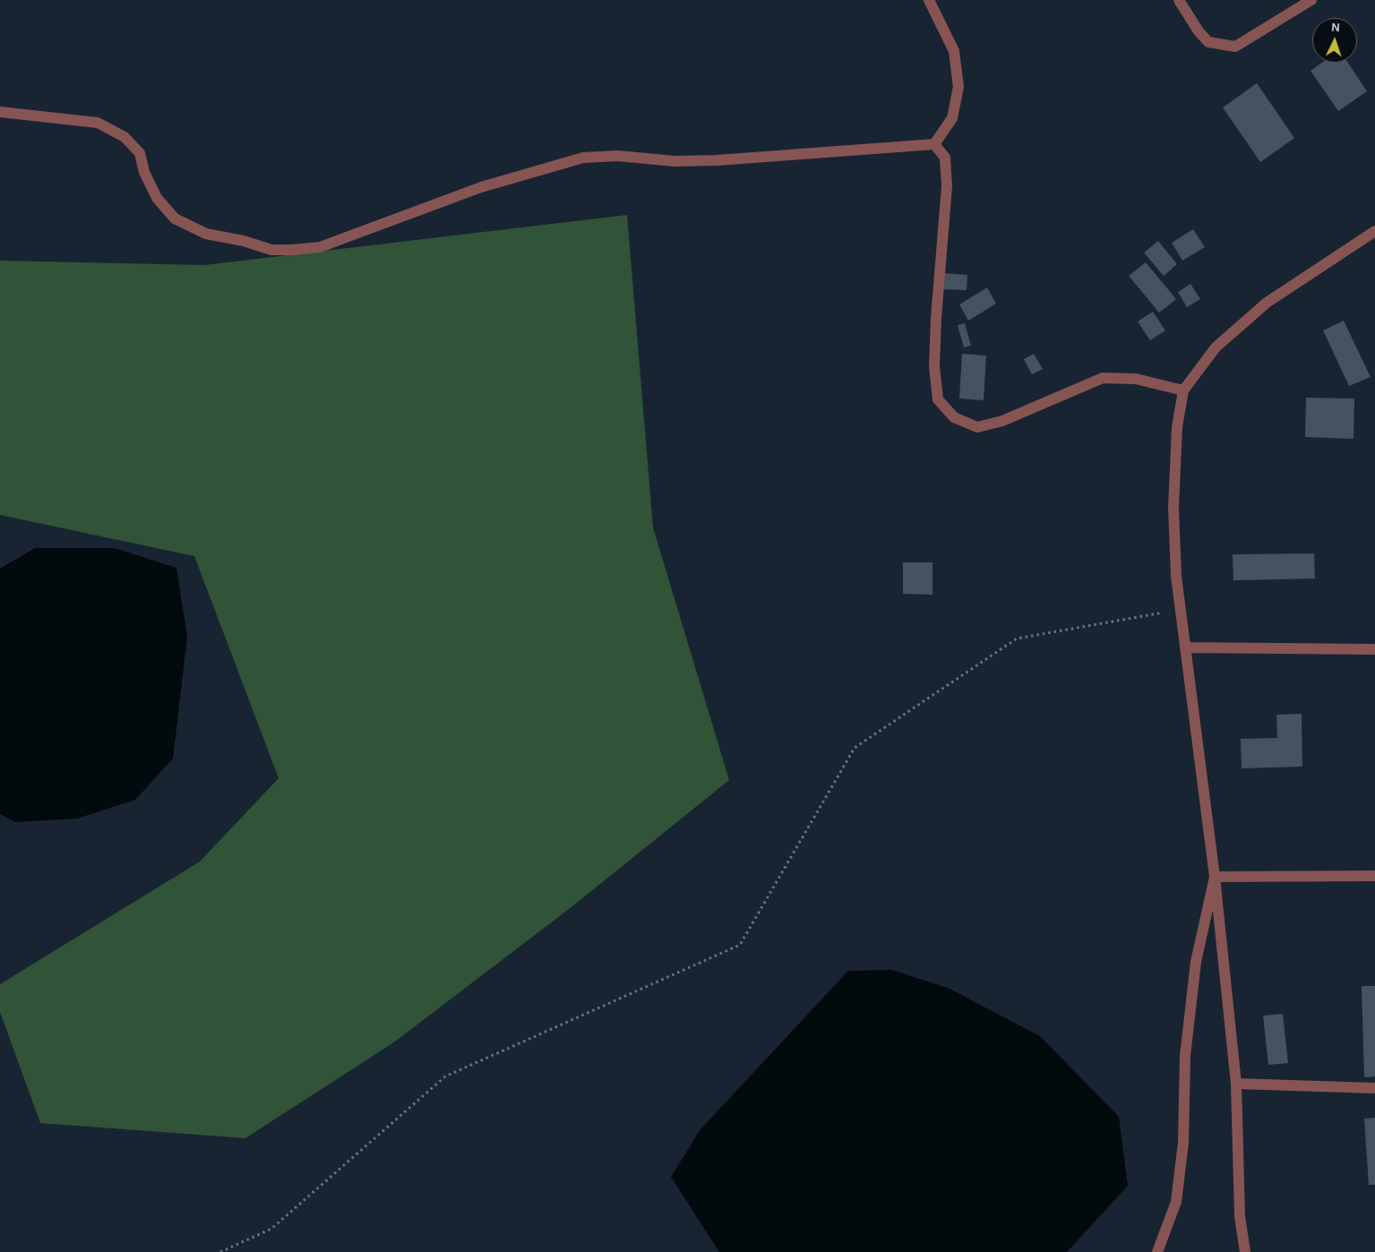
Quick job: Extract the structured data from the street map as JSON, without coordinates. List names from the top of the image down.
{
  "north": "top"
}
